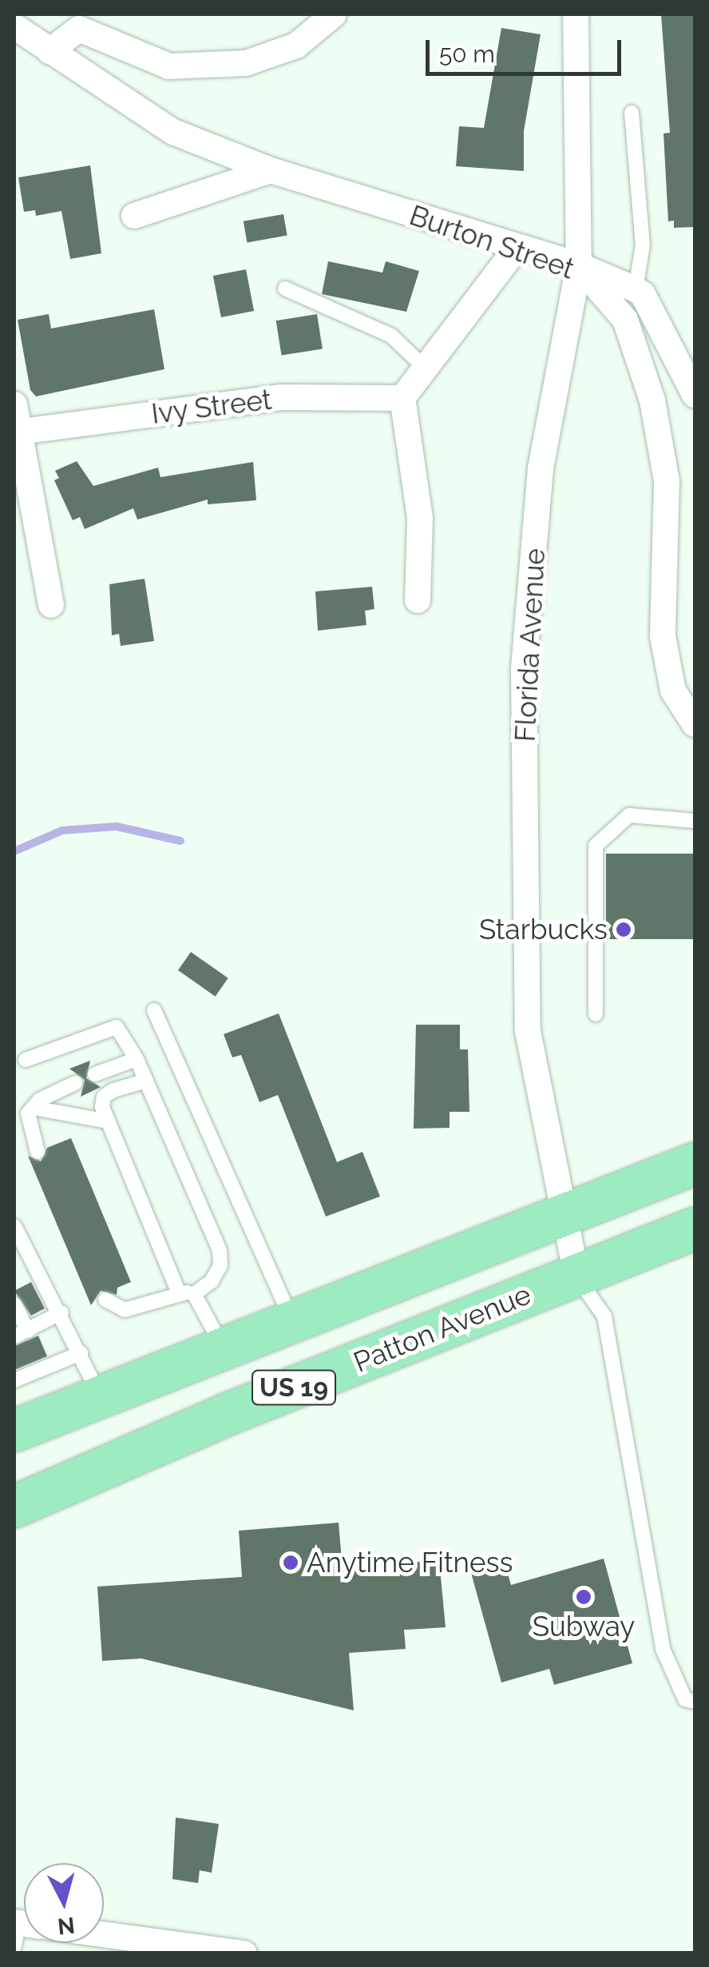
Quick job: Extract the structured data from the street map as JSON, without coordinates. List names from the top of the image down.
{
  "streets": {
    "main road": ["Patton Avenue", "US 19"],
    "street": ["Burton Street", "Ivy Street", "Florida Avenue"]
  },
  "crossings": [
    ["Burton Street", "Florida Avenue"],
    ["Florida Avenue", "Patton Avenue"],
    ["Florida Avenue", "US 19"]
  ],
  "places": ["Starbucks", "Anytime Fitness", "Subway"],
  "scale_bar": "50 m",
  "north": "bottom"
}
